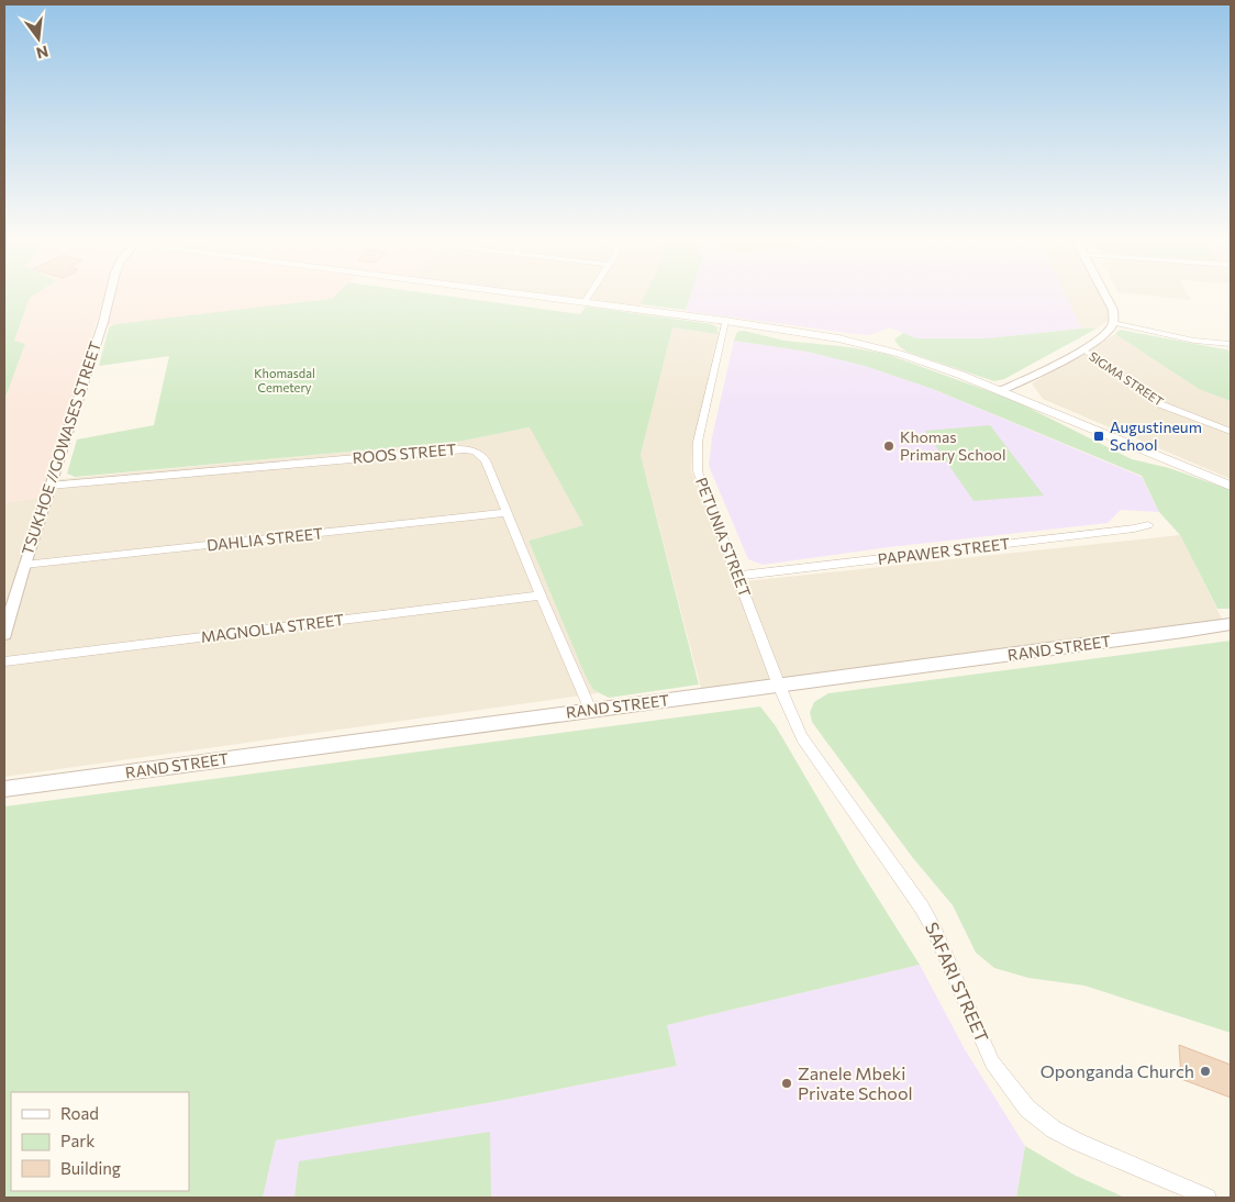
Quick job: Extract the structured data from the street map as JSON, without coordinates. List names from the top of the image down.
{
  "streets": {
    "street": [
      "SIGMA STREET",
      "TSUKHOE //GOWASES STREET",
      "ROOS STREET",
      "PETUNIA STREET",
      "DAHLIA STREET",
      "PAPAWER STREET",
      "MAGNOLIA STREET",
      "RAND STREET",
      "SAFARI STREET"
    ]
  },
  "crossings": [
    ["TSUKHOE //GOWASES STREET", "ROOS STREET"],
    ["TSUKHOE //GOWASES STREET", "DAHLIA STREET"],
    ["ROOS STREET", "DAHLIA STREET"],
    ["ROOS STREET", "MAGNOLIA STREET"],
    ["ROOS STREET", "RAND STREET"],
    ["PETUNIA STREET", "PAPAWER STREET"],
    ["PETUNIA STREET", "RAND STREET"],
    ["PETUNIA STREET", "SAFARI STREET"],
    ["RAND STREET", "SAFARI STREET"]
  ],
  "parks": ["Khomasdal Cemetery"],
  "places": {
    "transit": ["Augustineum School"],
    "other": ["Khomas Primary School", "Oponganda Church", "Zanele Mbeki Private School"]
  },
  "legend": ["Road", "Park", "Building"],
  "north": "bottom"
}
